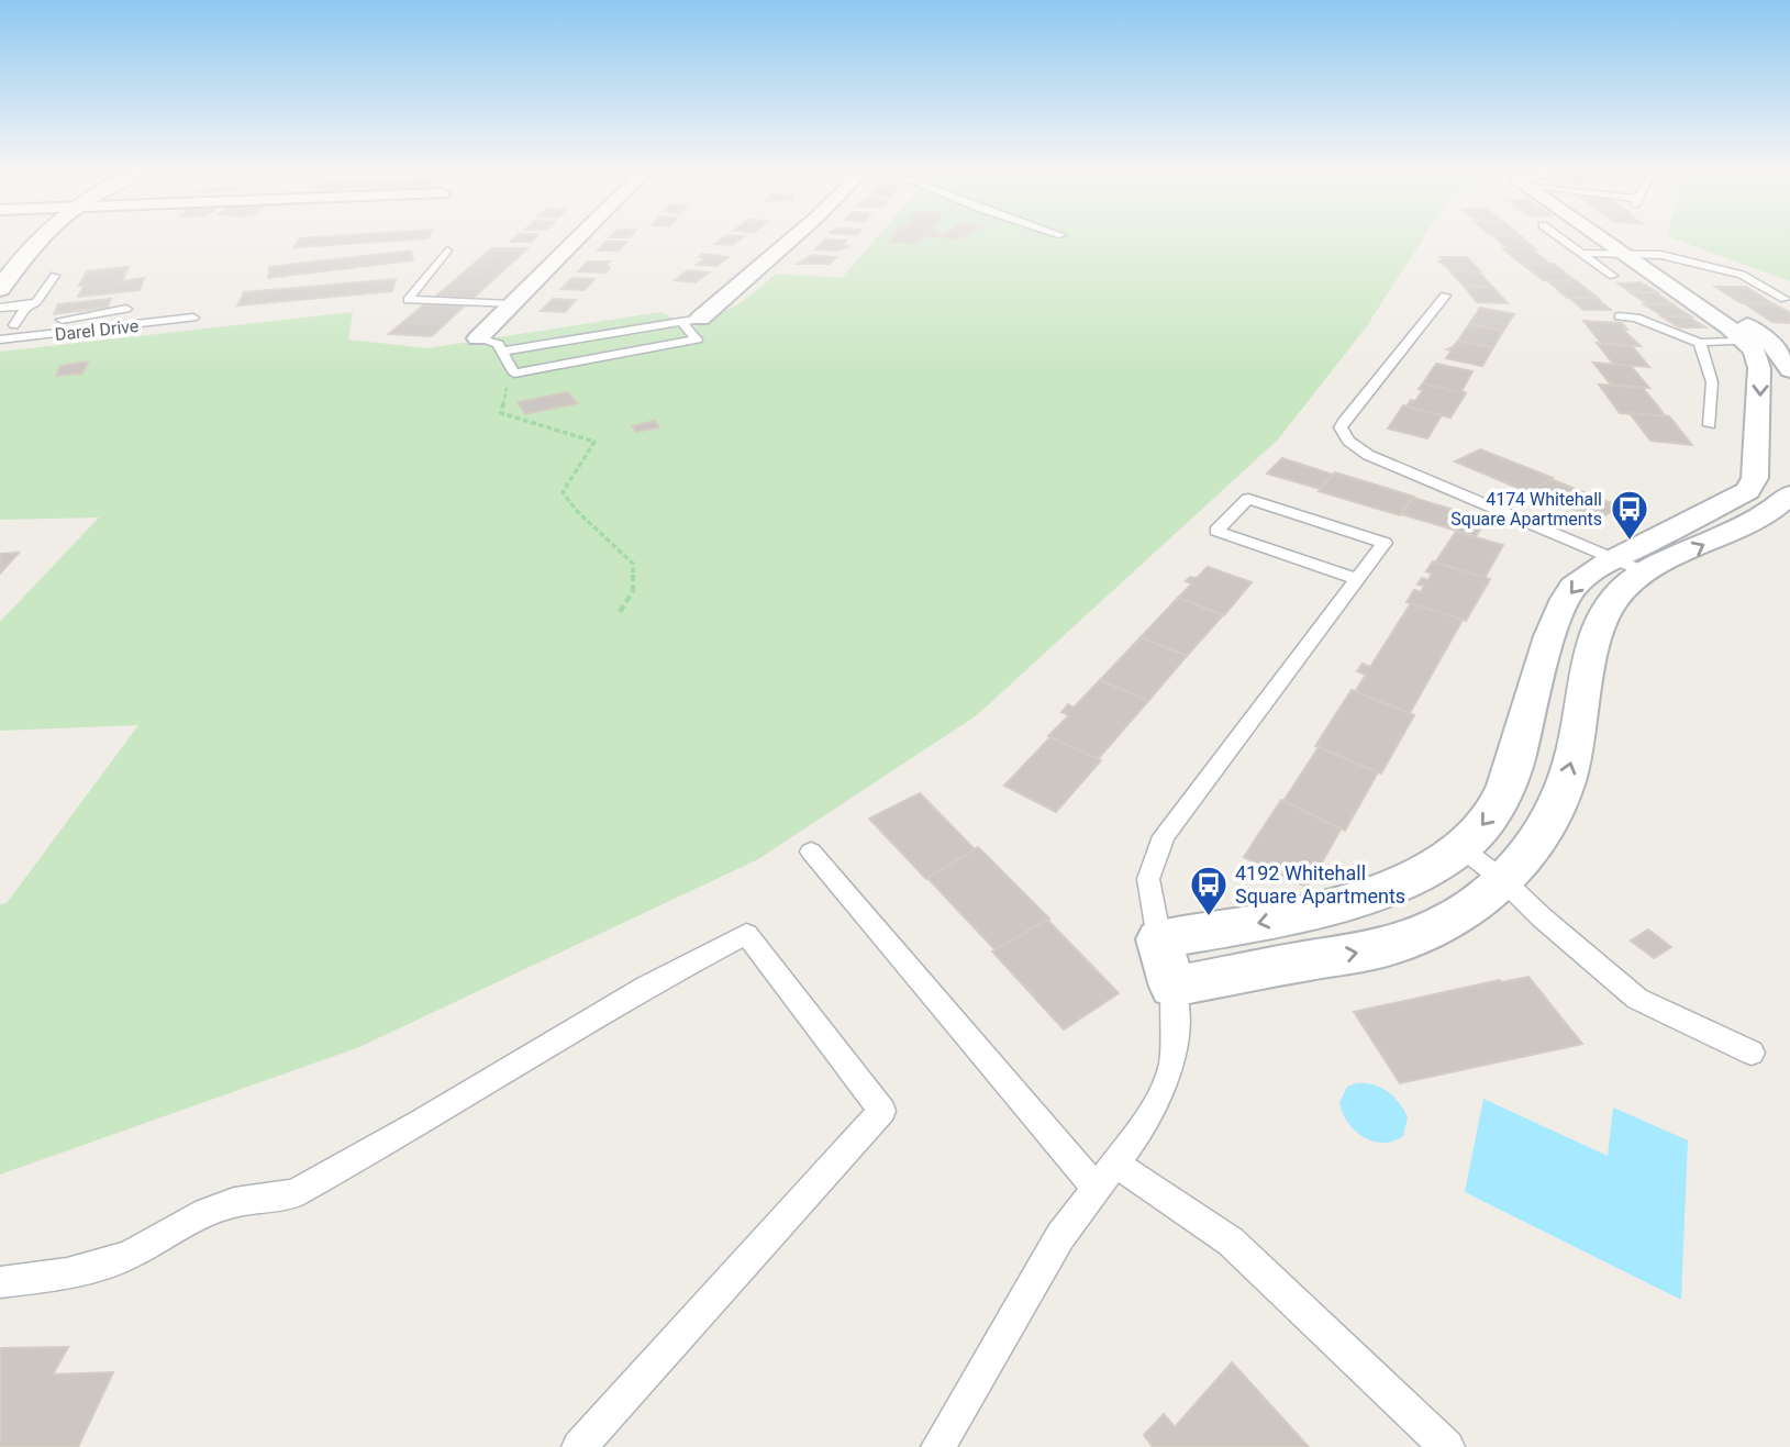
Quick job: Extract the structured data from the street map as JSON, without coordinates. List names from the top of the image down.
{
  "streets": {
    "lane": ["Darel Drive"]
  },
  "places": {
    "bus stop": ["4174 Whitehall Square Apartments", "4192 Whitehall Square Apartments"]
  }
}
